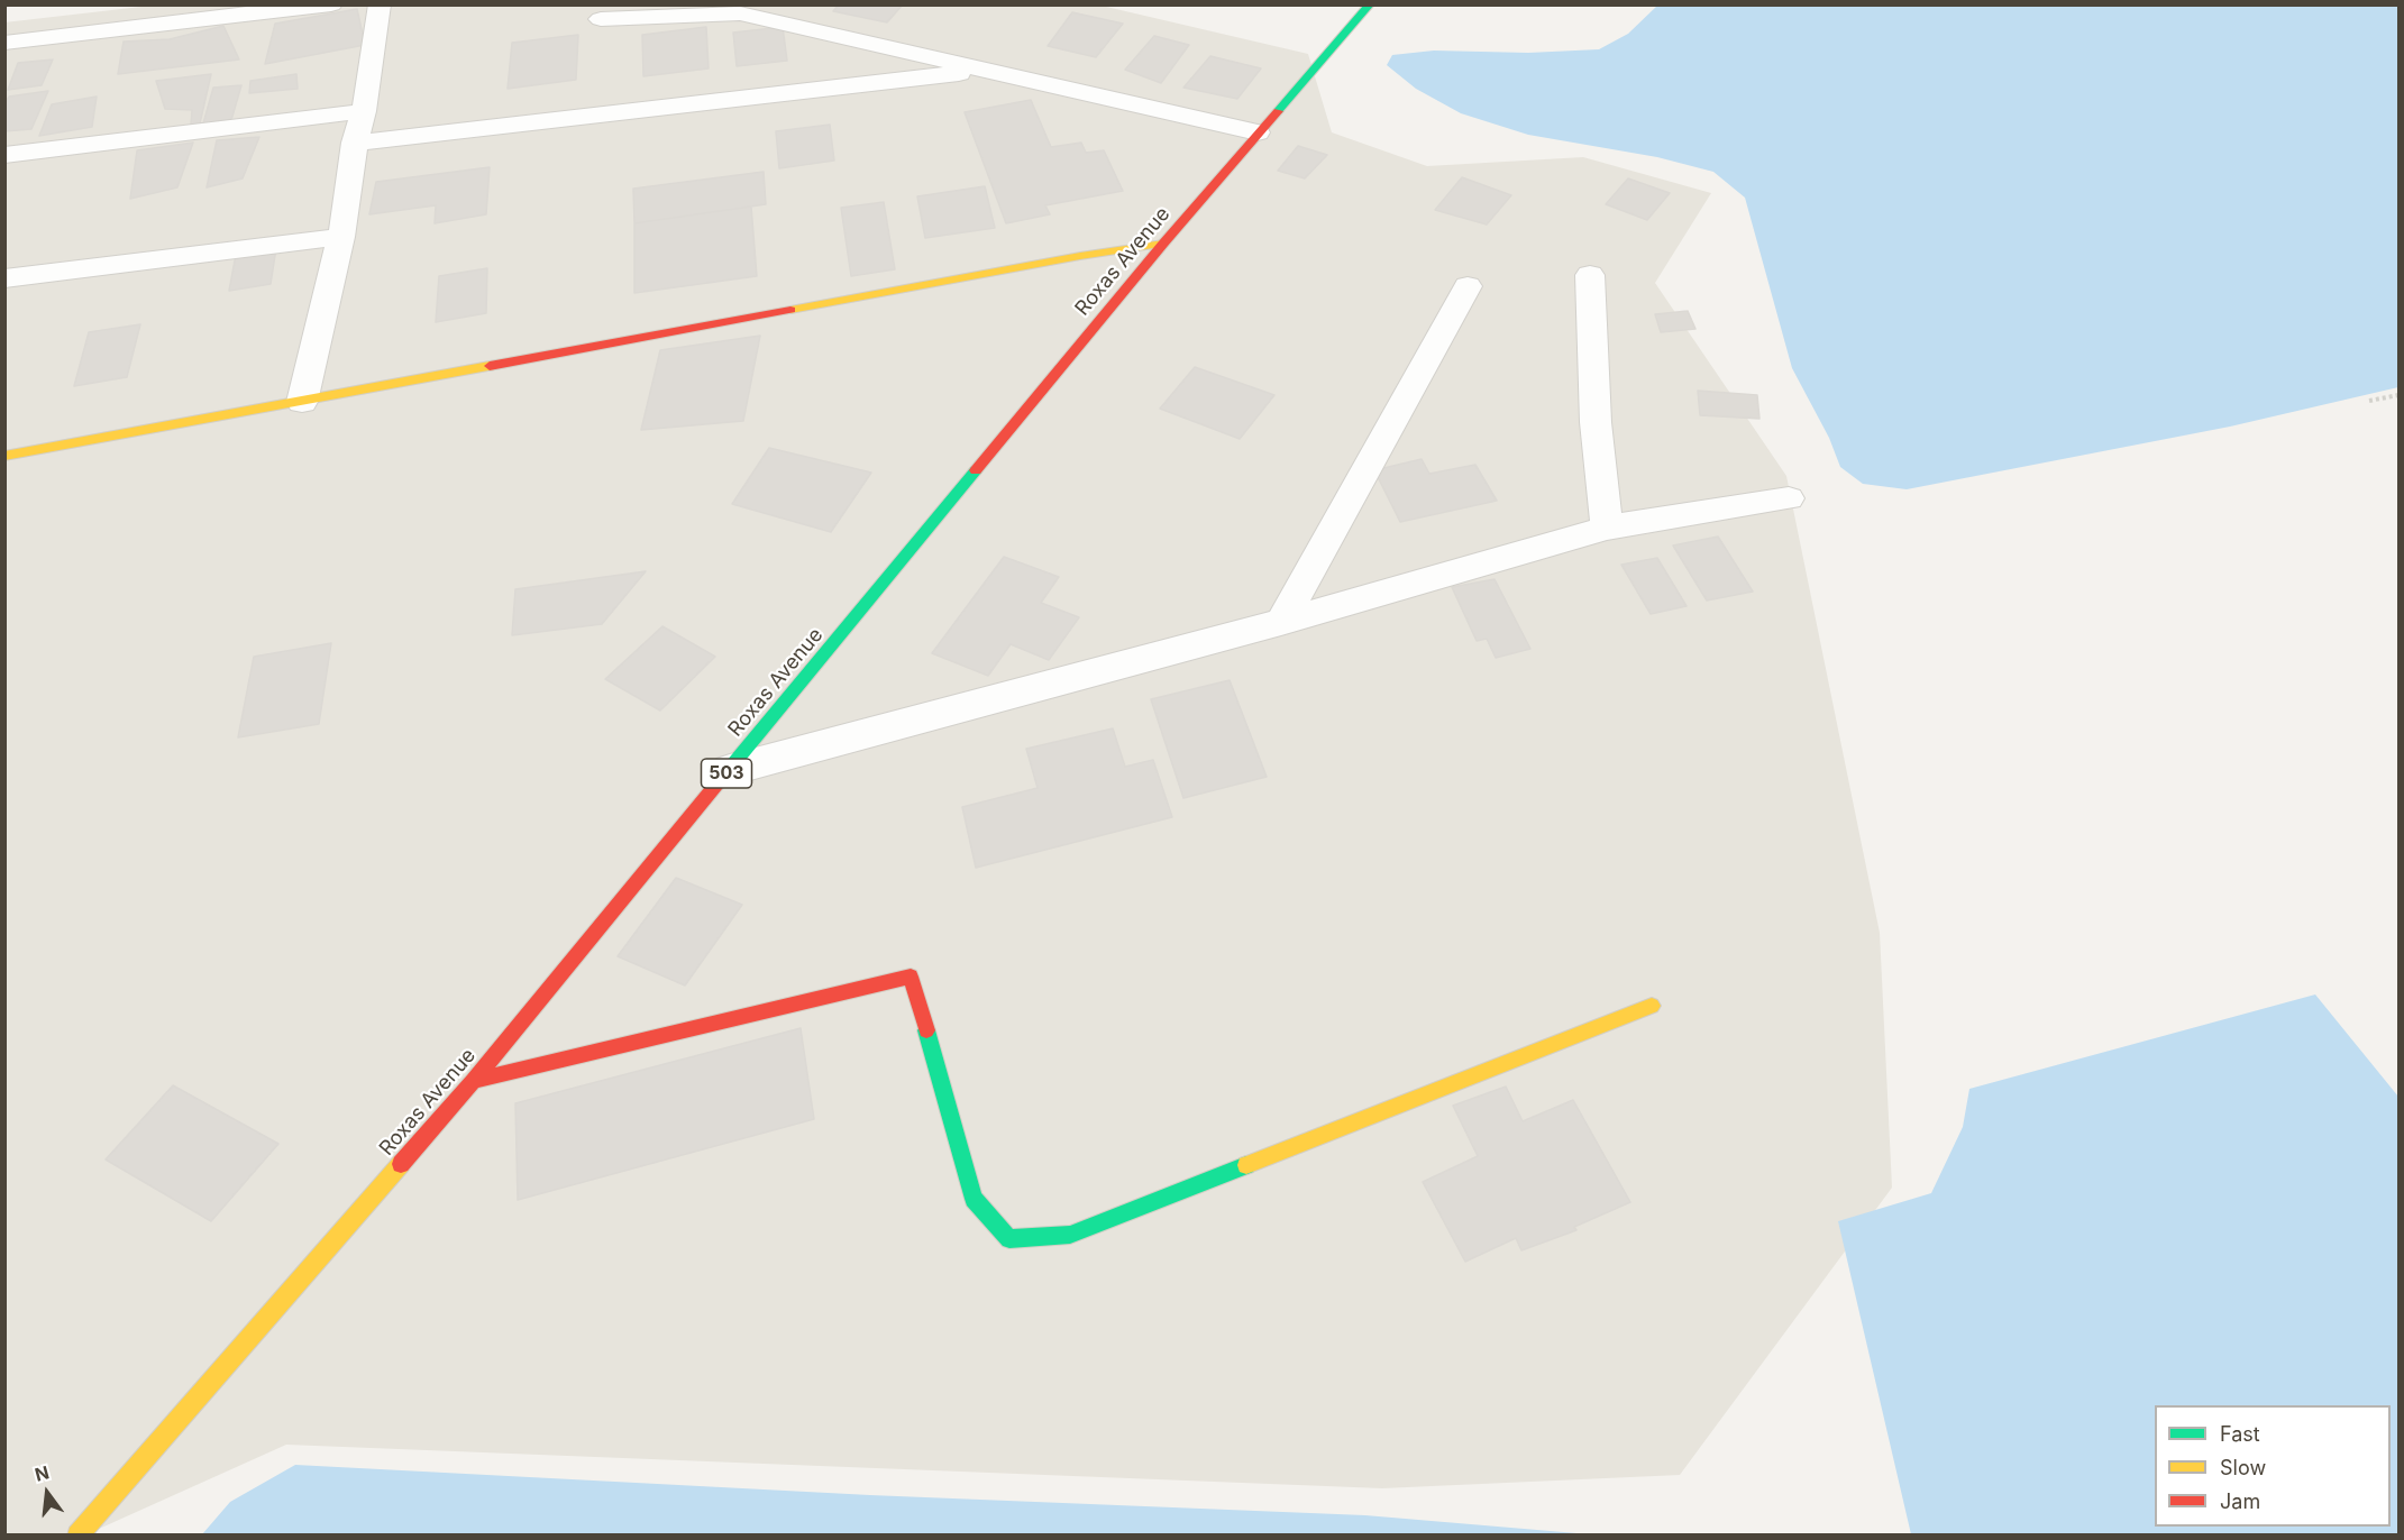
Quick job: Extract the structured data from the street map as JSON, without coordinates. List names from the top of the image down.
{
  "streets": {
    "street": ["Roxas Avenue", "503"]
  },
  "legend": ["Fast", "Slow", "Jam"],
  "north": "top"
}
